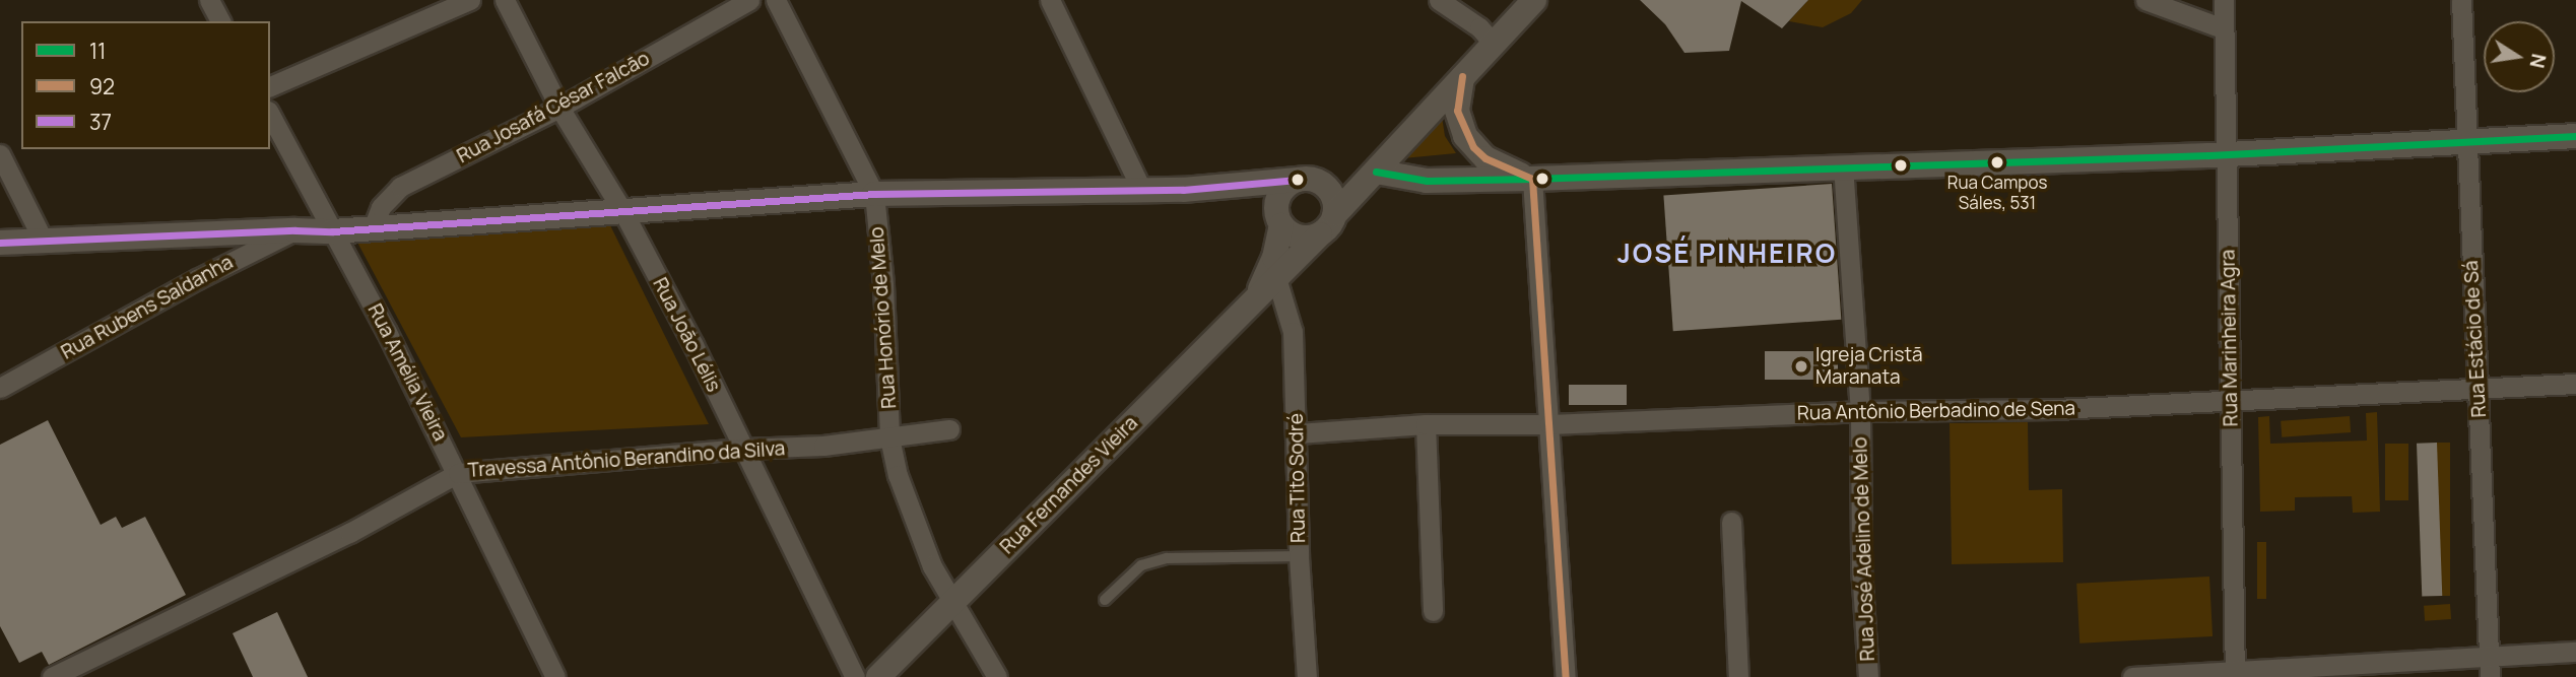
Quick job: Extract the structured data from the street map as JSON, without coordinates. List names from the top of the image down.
{
  "streets": {
    "street": [
      "Rua Josafá César Falcão",
      "Rua Rubens Saldanha",
      "Rua Honório de Melo",
      "Rua João Lélis",
      "Rua Marinheira Agra",
      "Rua Estácio de Sá",
      "Rua Amélia Vieira",
      "Rua Antônio Berbadino de Sena",
      "Travessa Antônio Berandino da Silva",
      "Rua Tito Sodré",
      "Rua Fernandes Vieira",
      "Rua José Adelino de Melo"
    ]
  },
  "crossings": [
    ["Rua Josafá César Falcão", "Rua João Lélis"],
    ["Rua Honório de Melo", "Travessa Antônio Berandino da Silva"],
    ["Rua Honório de Melo", "Rua Fernandes Vieira"],
    ["Rua João Lélis", "Travessa Antônio Berandino da Silva"],
    ["Rua Marinheira Agra", "Rua Antônio Berbadino de Sena"],
    ["Rua Estácio de Sá", "Rua Antônio Berbadino de Sena"],
    ["Rua Amélia Vieira", "Travessa Antônio Berandino da Silva"],
    ["Rua Antônio Berbadino de Sena", "Rua Tito Sodré"],
    ["Rua Antônio Berbadino de Sena", "Rua José Adelino de Melo"],
    ["Rua Tito Sodré", "Rua Fernandes Vieira"]
  ],
  "districts": ["JOSÉ PINHEIRO"],
  "places": ["Rua Campos Sáles, 531", "Igreja Cristã Maranata"],
  "lines": ["transit line 92", "transit line 11", "transit line 37"],
  "legend": ["11", "92", "37"],
  "north": "right"
}
